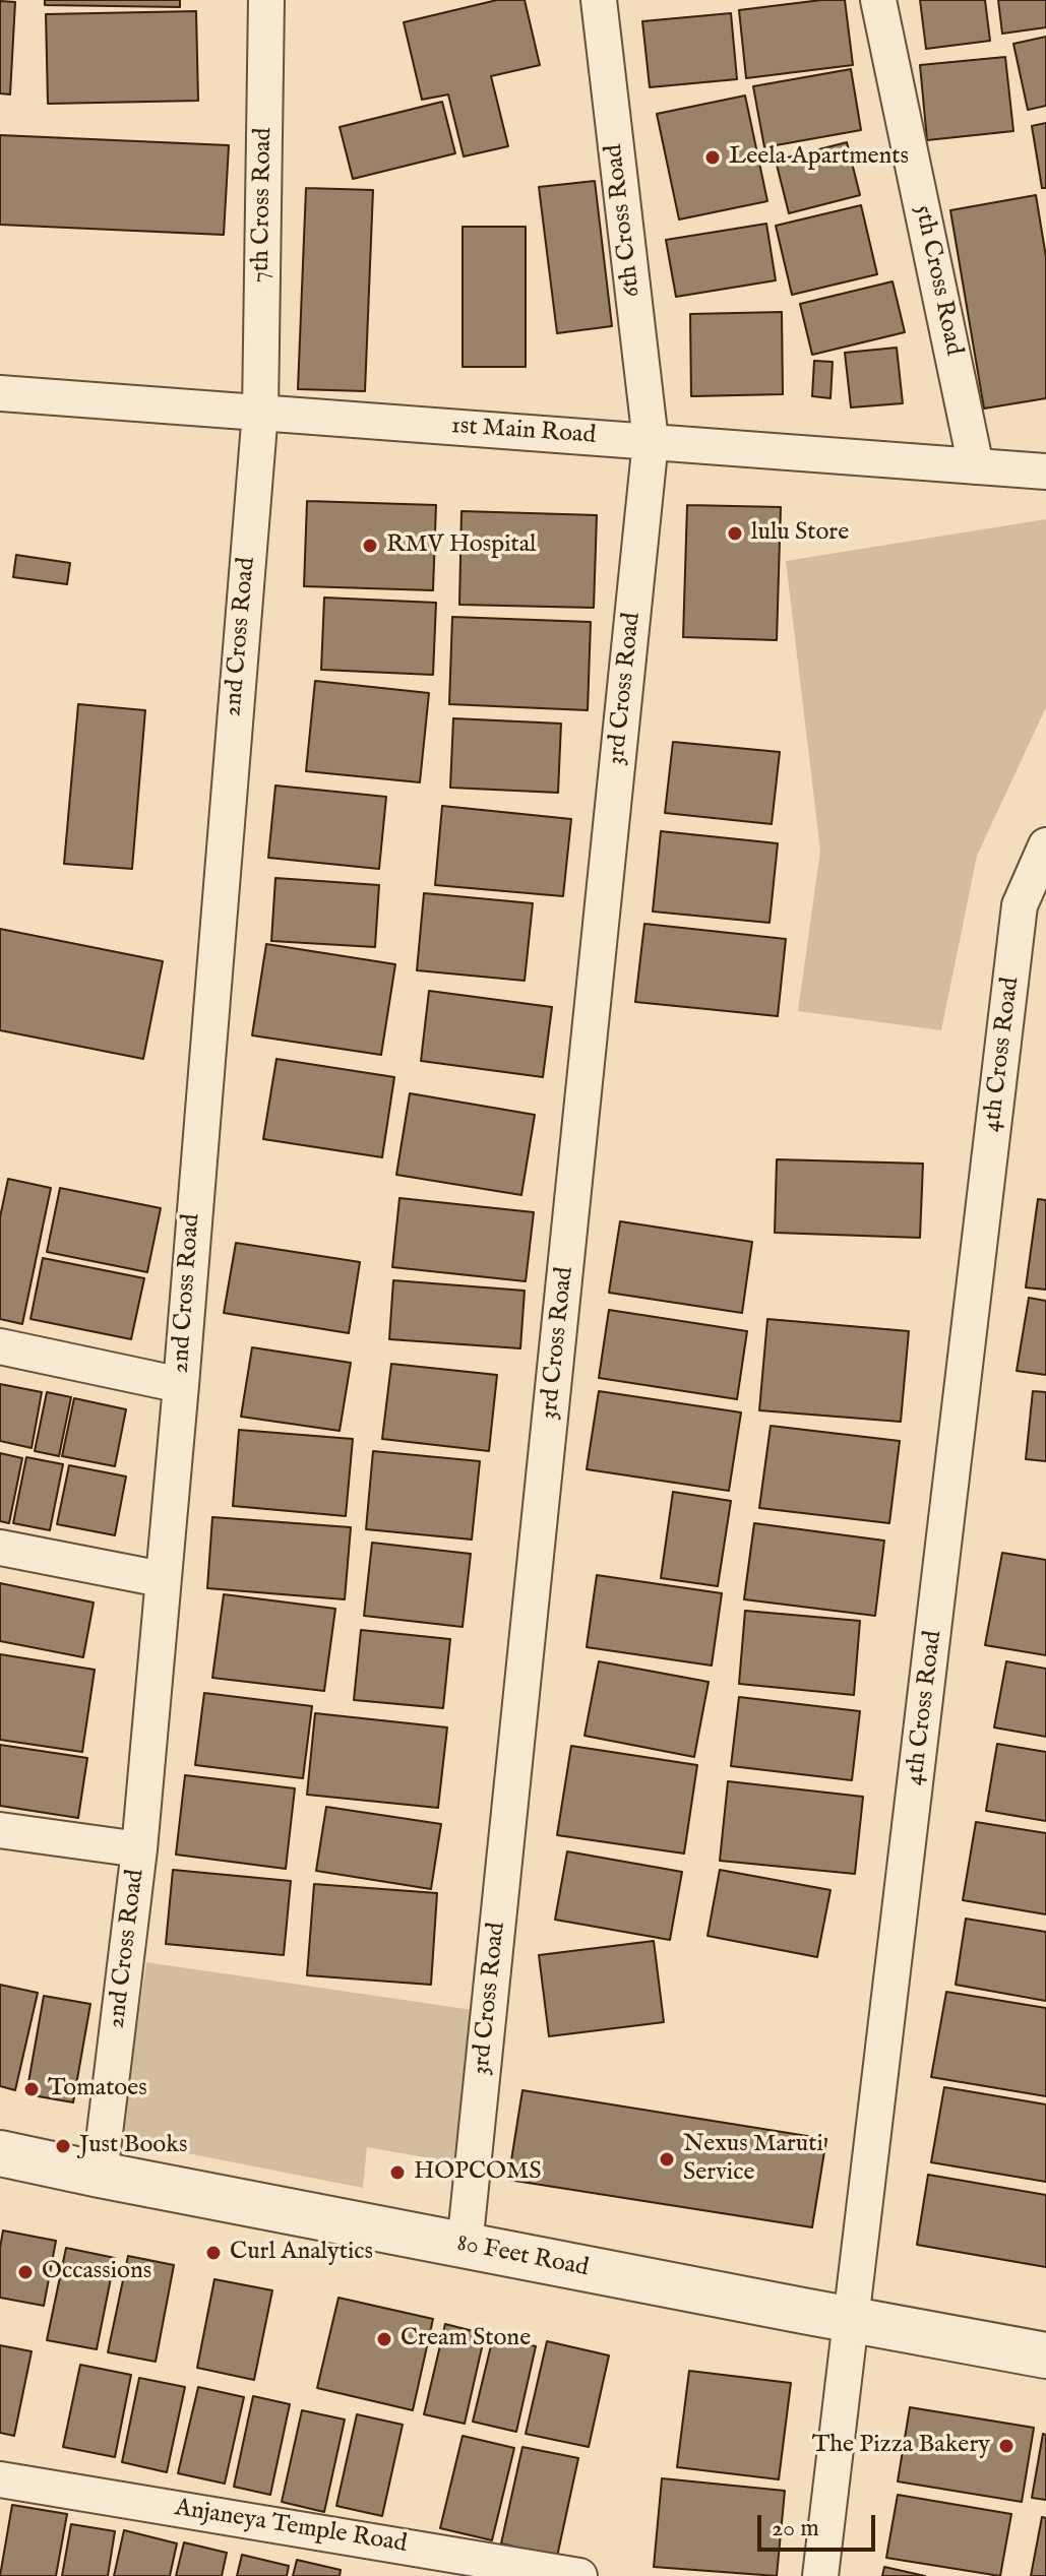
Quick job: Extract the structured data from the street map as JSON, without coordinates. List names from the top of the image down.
{
  "streets": {
    "street": [
      "7th Cross Road",
      "6th Cross Road",
      "5th Cross Road",
      "1st Main Road",
      "2nd Cross Road",
      "3rd Cross Road",
      "4th Cross Road",
      "80 Feet Road",
      "Anjaneya Temple Road"
    ]
  },
  "crossings": [
    ["7th Cross Road", "1st Main Road"],
    ["7th Cross Road", "2nd Cross Road"],
    ["6th Cross Road", "1st Main Road"],
    ["6th Cross Road", "3rd Cross Road"],
    ["5th Cross Road", "1st Main Road"],
    ["1st Main Road", "2nd Cross Road"],
    ["1st Main Road", "3rd Cross Road"],
    ["2nd Cross Road", "80 Feet Road"],
    ["3rd Cross Road", "80 Feet Road"],
    ["4th Cross Road", "80 Feet Road"]
  ],
  "places": [
    "Leela Apartments",
    "lulu Store",
    "RMV Hospital",
    "Tomatoes",
    "Just Books",
    "Nexus Maruti Service",
    "HOPCOMS",
    "Curl Analytics",
    "Occassions",
    "Cream Stone",
    "The Pizza Bakery"
  ],
  "scale_bar": "20 m"
}
